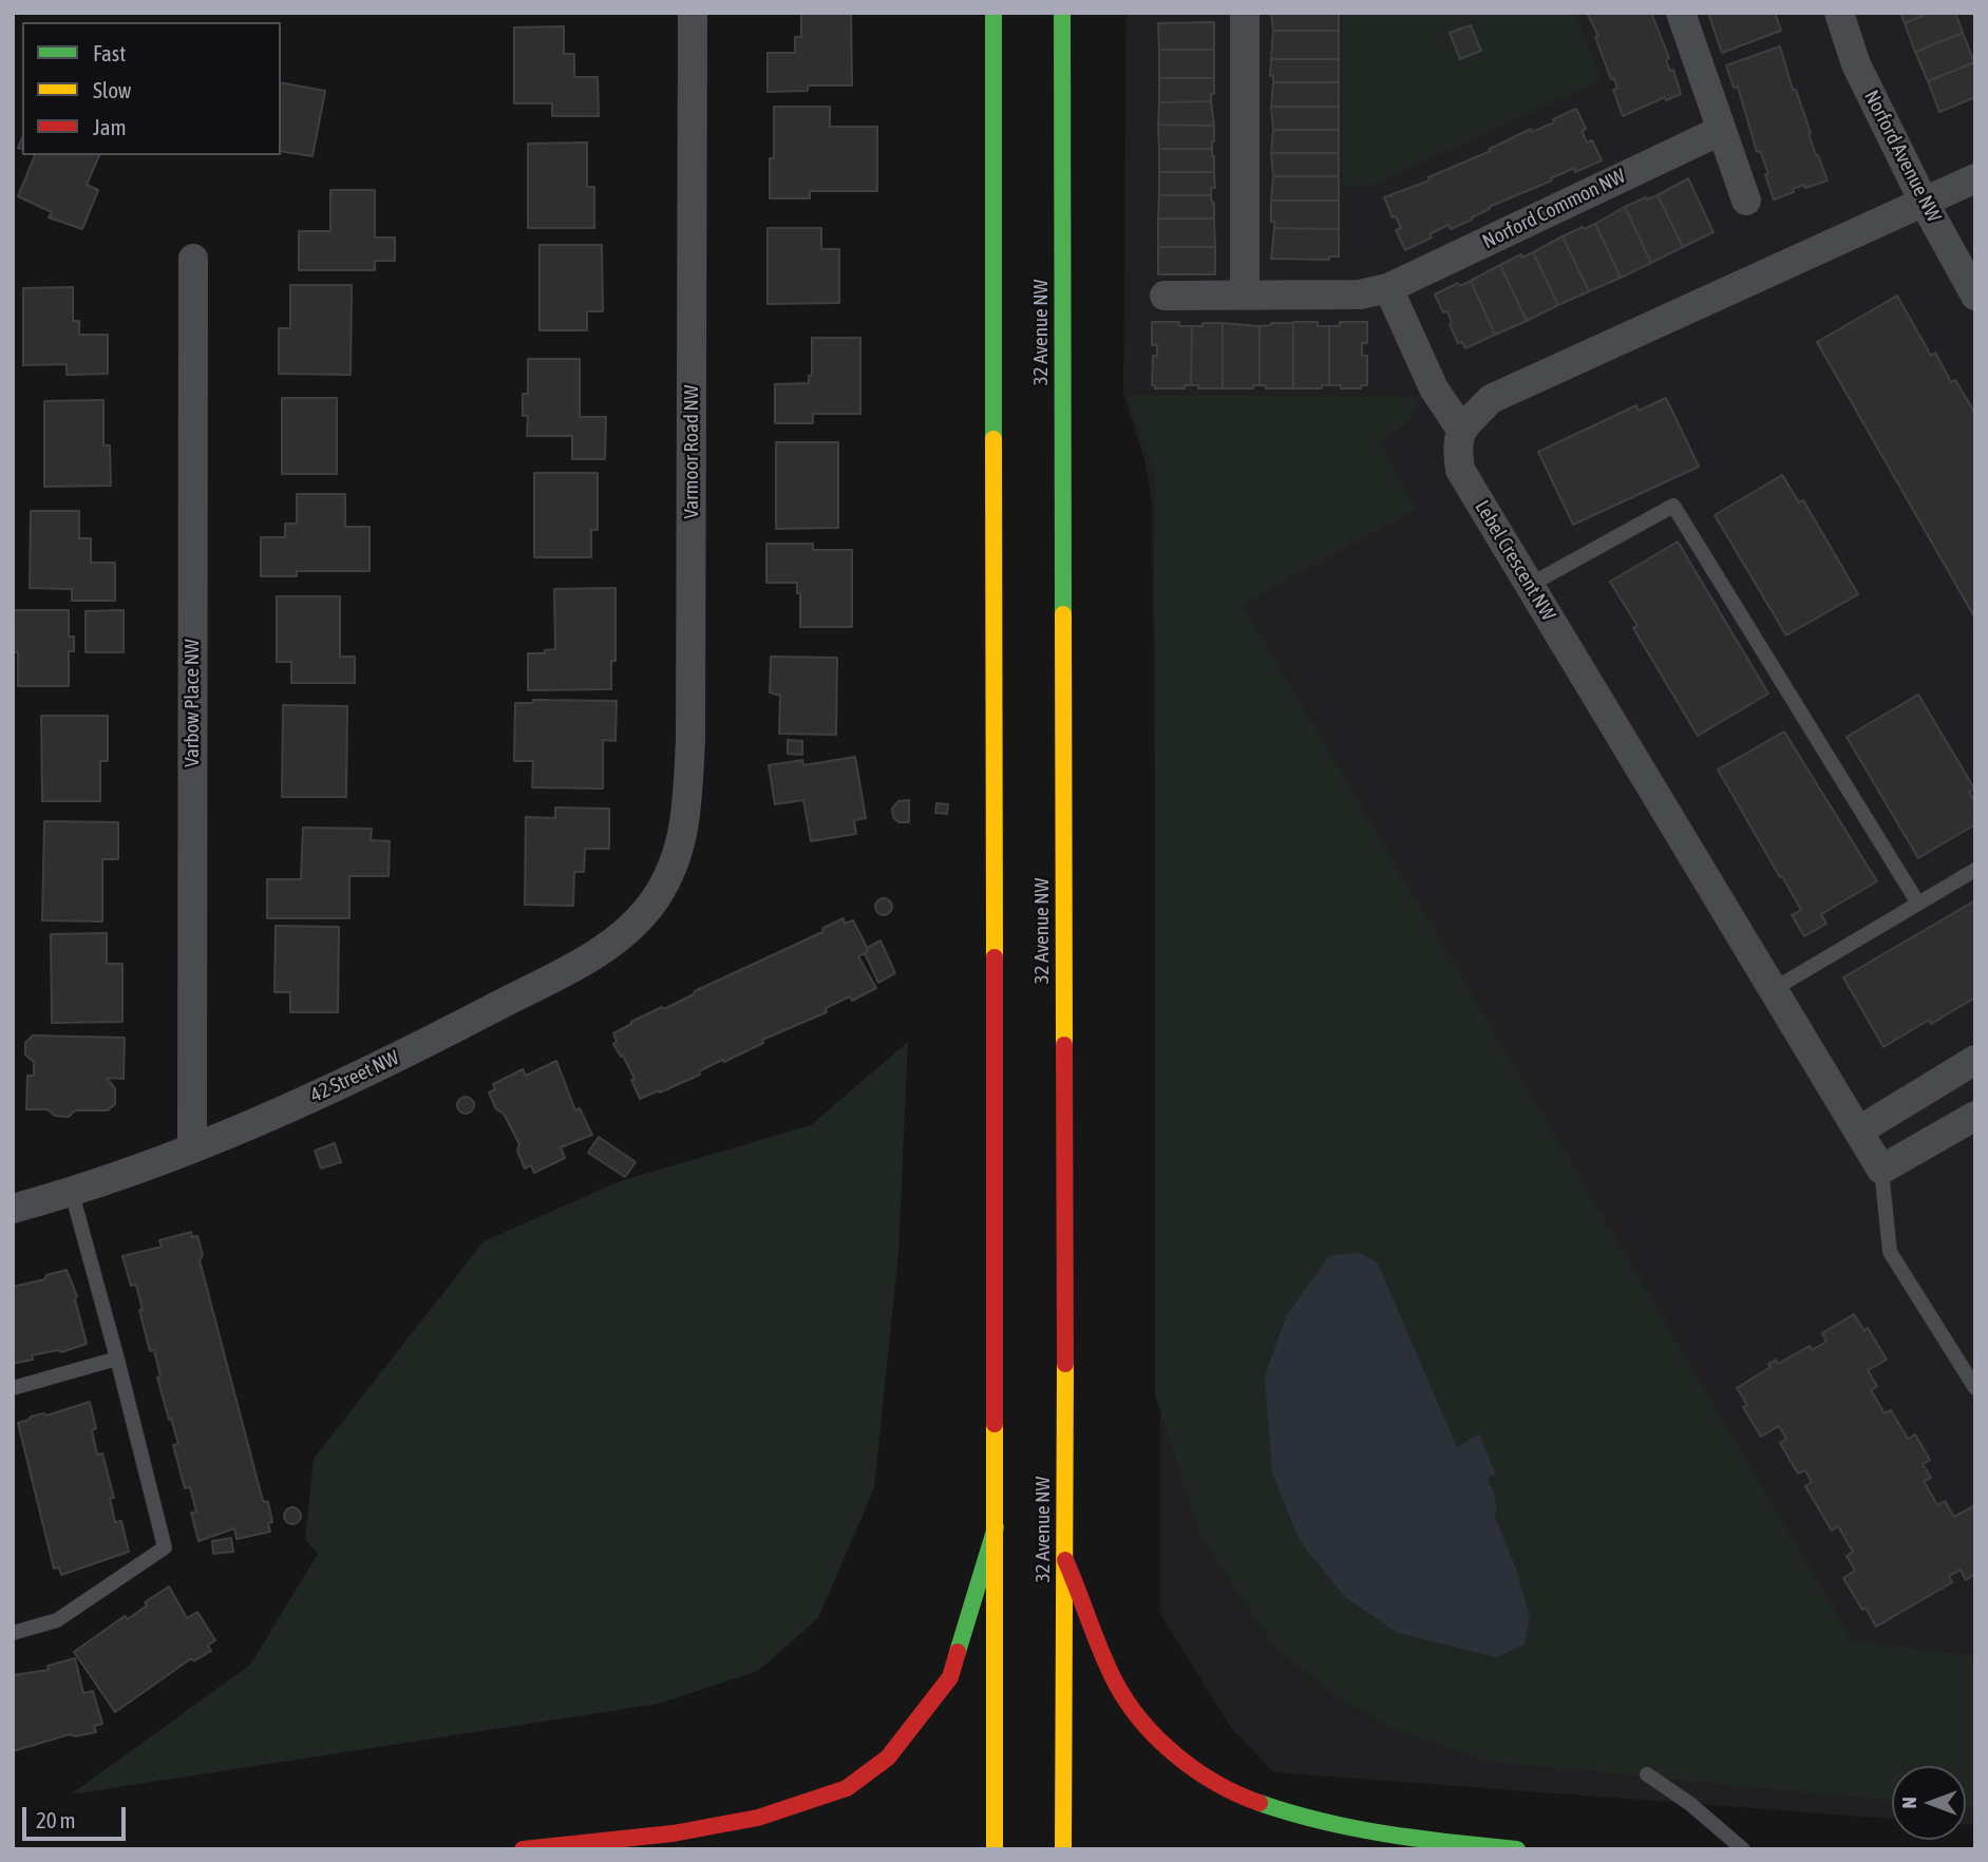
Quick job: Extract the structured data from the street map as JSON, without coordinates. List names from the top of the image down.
{
  "streets": {
    "main road": ["32 Avenue NW"],
    "street": [
      "Norford Avenue NW",
      "Norford Common NW",
      "Varmoor Road NW",
      "Lebel Crescent NW",
      "Varbow Place NW",
      "42 Street NW"
    ]
  },
  "crossings": [
    ["Varmoor Road NW", "42 Street NW"],
    ["Varbow Place NW", "42 Street NW"]
  ],
  "legend": ["Fast", "Slow", "Jam"],
  "scale_bar": "20 m",
  "north": "left"
}
